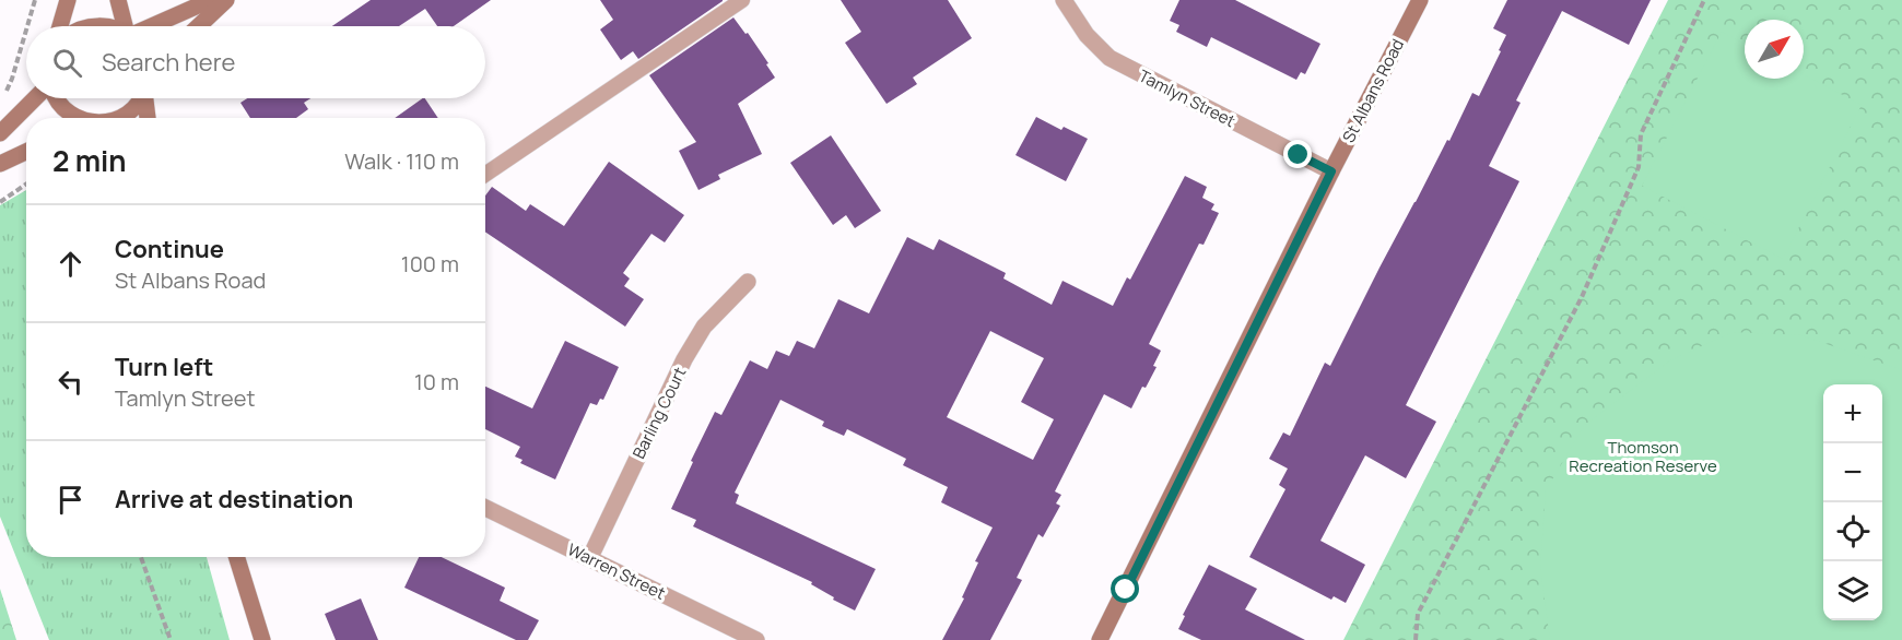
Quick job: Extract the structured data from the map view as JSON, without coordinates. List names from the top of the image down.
{
  "streets": {
    "street": [
      "St Albans Road",
      "Tamlyn Street",
      "Barling Court",
      "Warren Street"
    ]
  },
  "crossings": [
    ["St Albans Road", "Tamlyn Street"],
    ["Barling Court", "Warren Street"]
  ],
  "parks": ["Thomson Recreation Reserve"],
  "north": "top right",
  "page": {
    "search": "Search here",
    "heading": ["2 min", "Walk · 110 m"],
    "list": [
      ["Continue", "St Albans Road", "100 m"],
      ["Turn left", "Tamlyn Street", "10 m"],
      "Arrive at destination"
    ],
    "map_buttons": ["+", "−"]
  }
}
